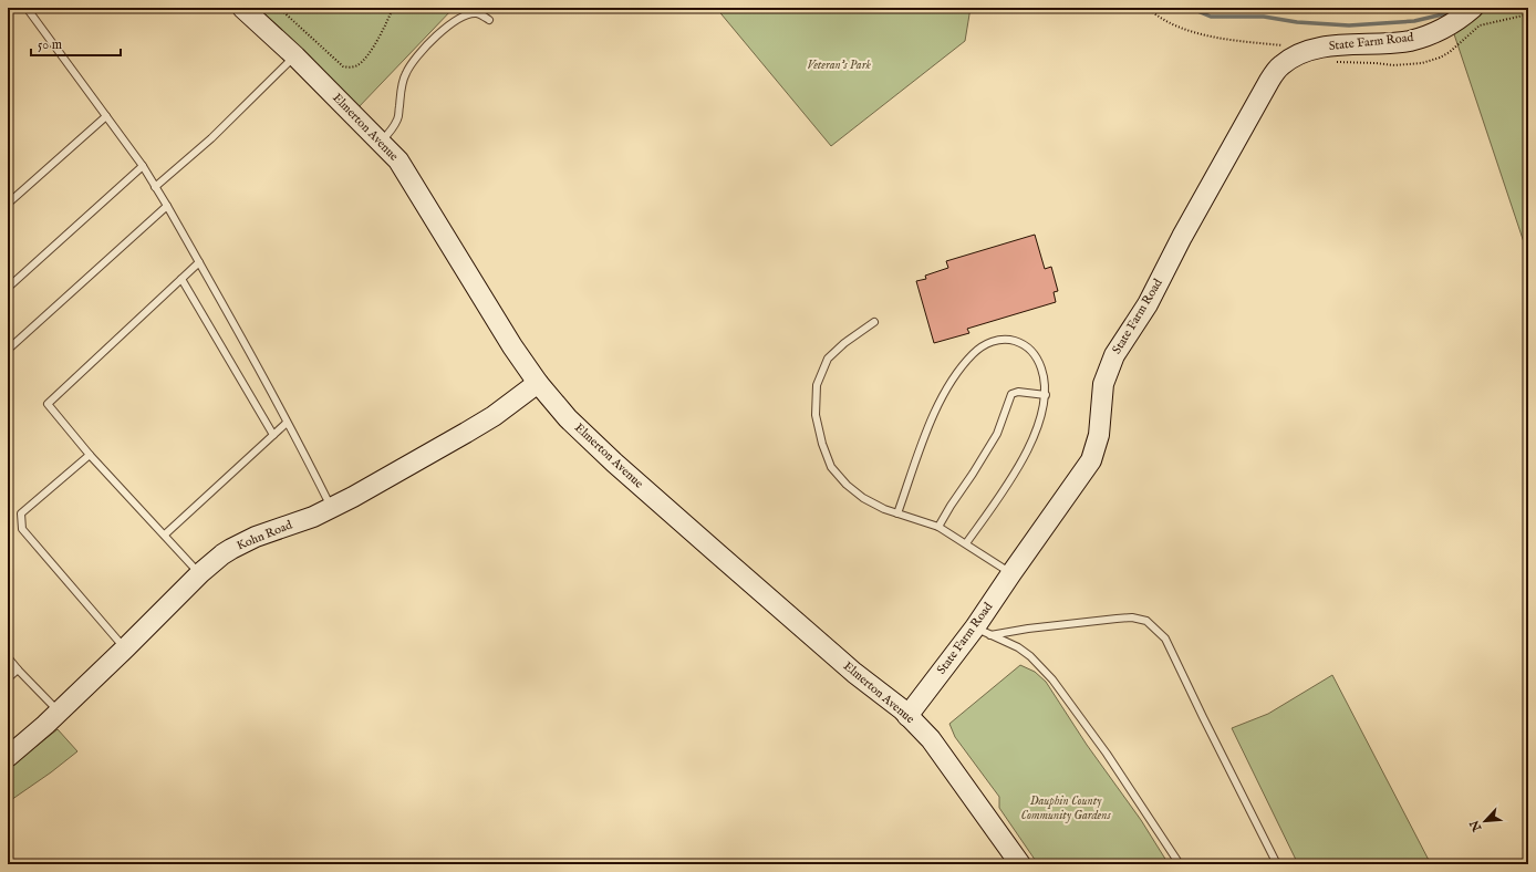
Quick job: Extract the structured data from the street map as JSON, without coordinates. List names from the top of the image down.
{
  "streets": {
    "street": ["State Farm Road", "Elmerton Avenue", "Kohn Road"]
  },
  "crossings": [
    ["State Farm Road", "Elmerton Avenue"],
    ["Elmerton Avenue", "Kohn Road"]
  ],
  "parks": ["Veteran's Park", "Dauphin County Community Gardens"],
  "scale_bar": "50 m",
  "north": "bottom left"
}
